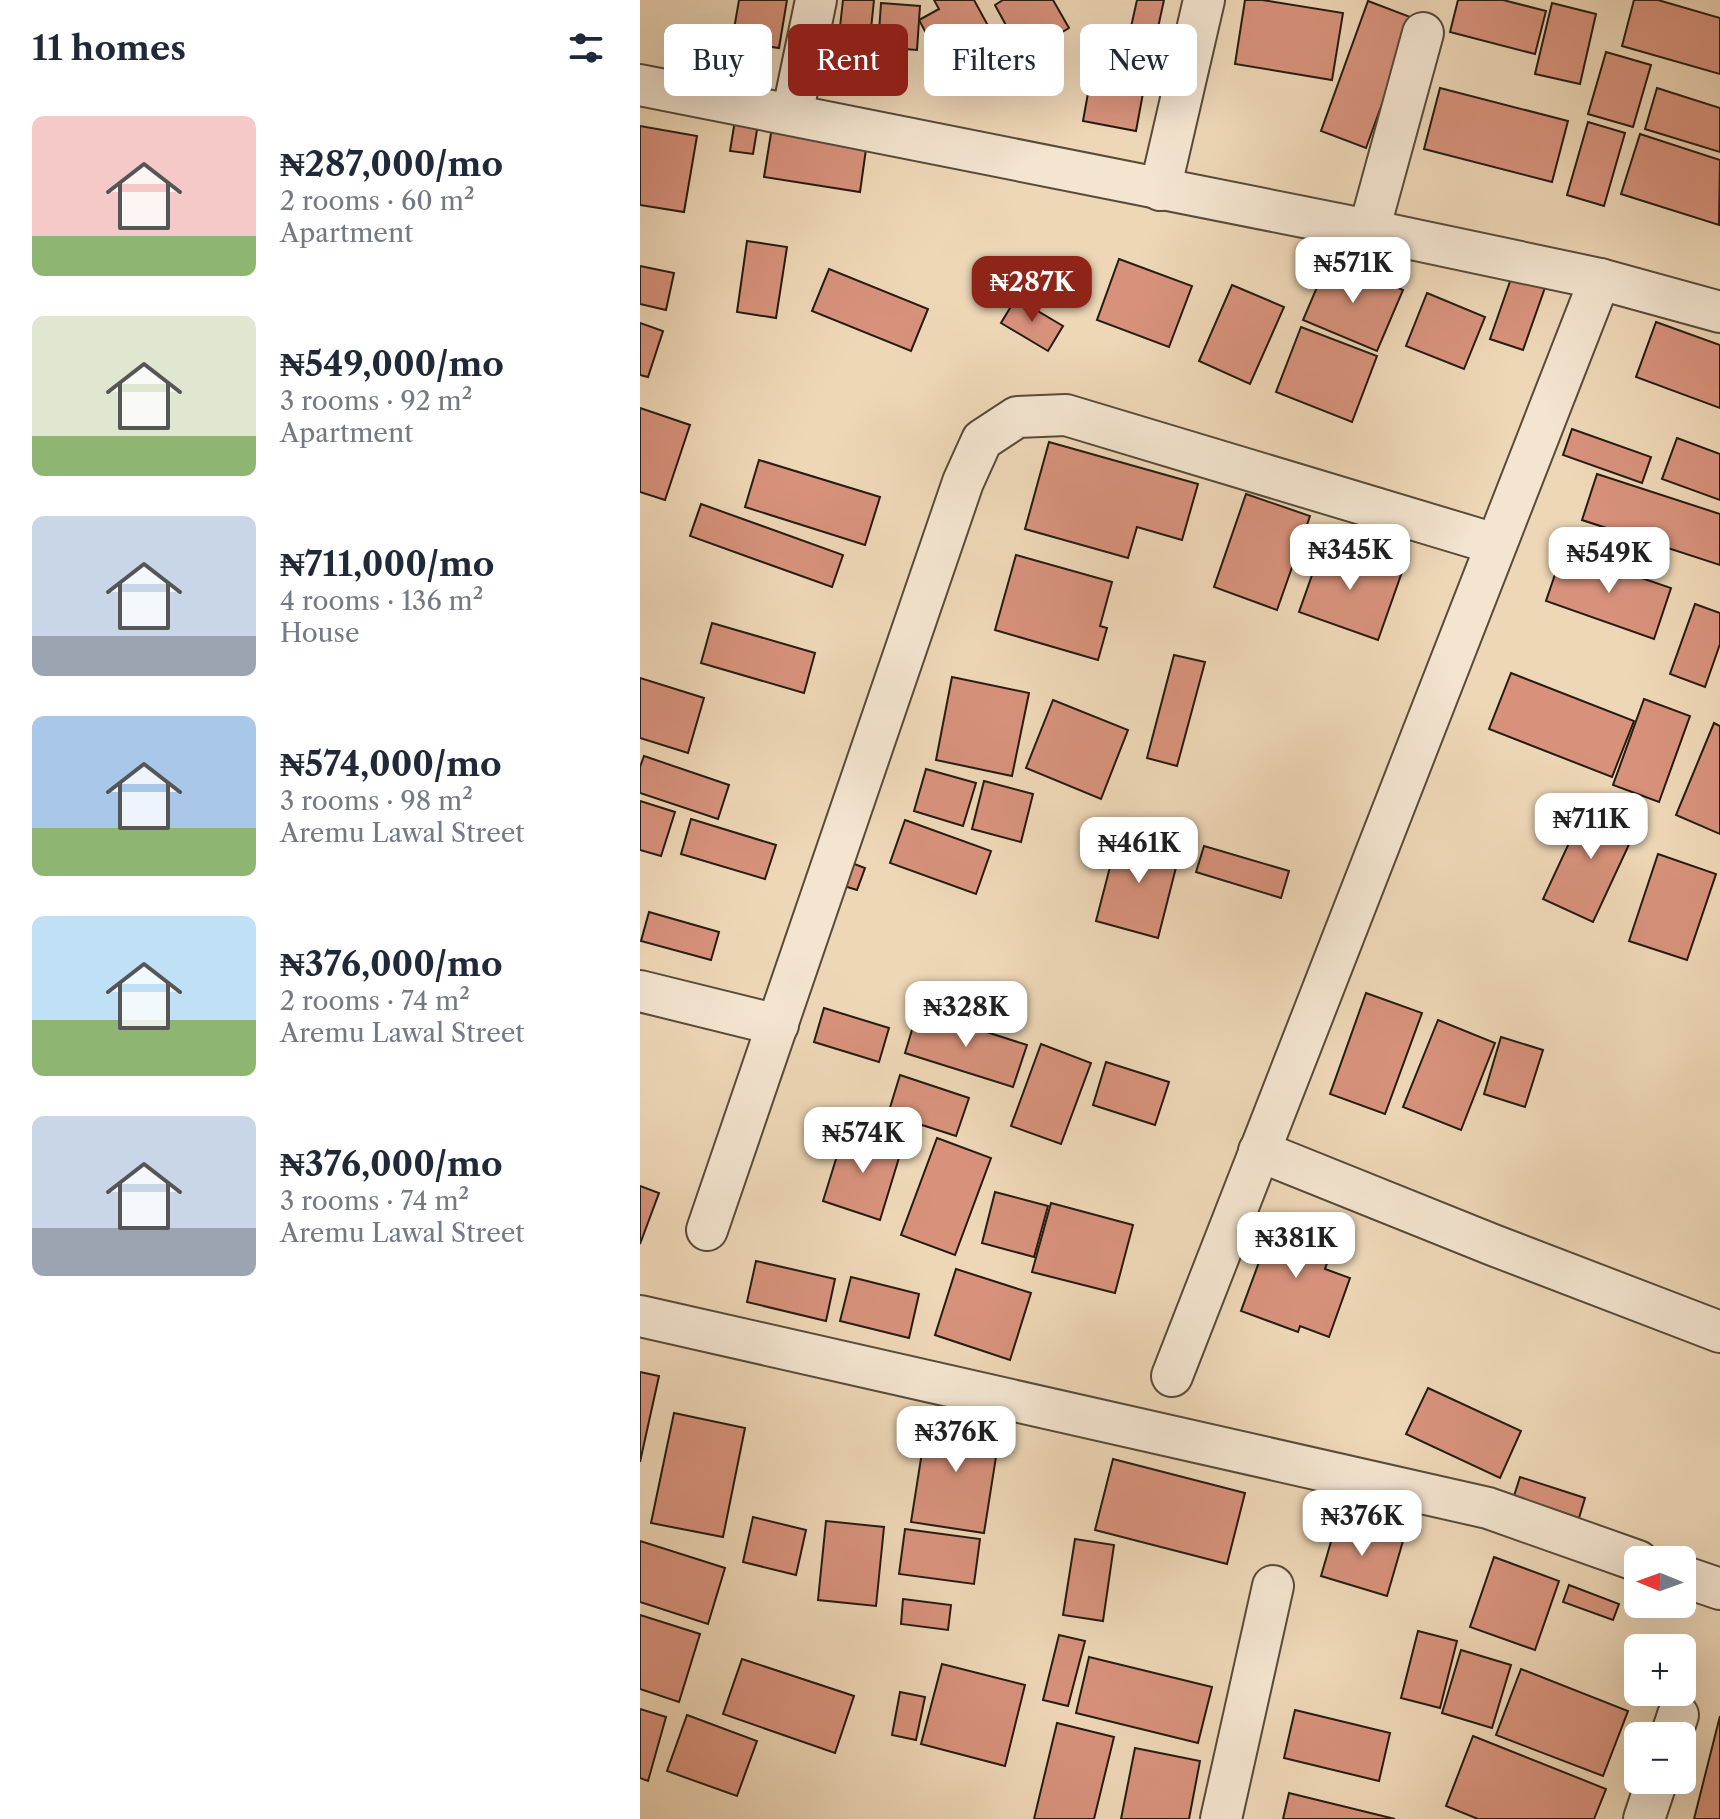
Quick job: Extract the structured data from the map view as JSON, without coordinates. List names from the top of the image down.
{
  "north": "left",
  "page": {
    "heading": "11 homes",
    "chip": [
      "Buy",
      "Rent",
      "Filters",
      "New"
    ],
    "list": [
      {
        "name": "₦287,000/mo",
        "note": "2 rooms · 60 m² · Apartment"
      },
      {
        "name": "₦549,000/mo",
        "note": "3 rooms · 92 m² · Apartment"
      },
      {
        "name": "₦711,000/mo",
        "note": "4 rooms · 136 m² · House"
      },
      {
        "name": "₦574,000/mo",
        "note": "3 rooms · 98 m² · Aremu Lawal Street"
      },
      {
        "name": "₦376,000/mo",
        "note": "2 rooms · 74 m² · Aremu Lawal Street"
      },
      {
        "name": "₦376,000/mo",
        "note": "3 rooms · 74 m² · Aremu Lawal Street"
      }
    ],
    "price": [
      "₦571K",
      "₦287K",
      "₦345K",
      "₦549K",
      "₦711K",
      "₦461K",
      "₦328K",
      "₦574K",
      "₦381K",
      "₦376K",
      "₦376K"
    ],
    "map_buttons": ["+", "−"]
  }
}
